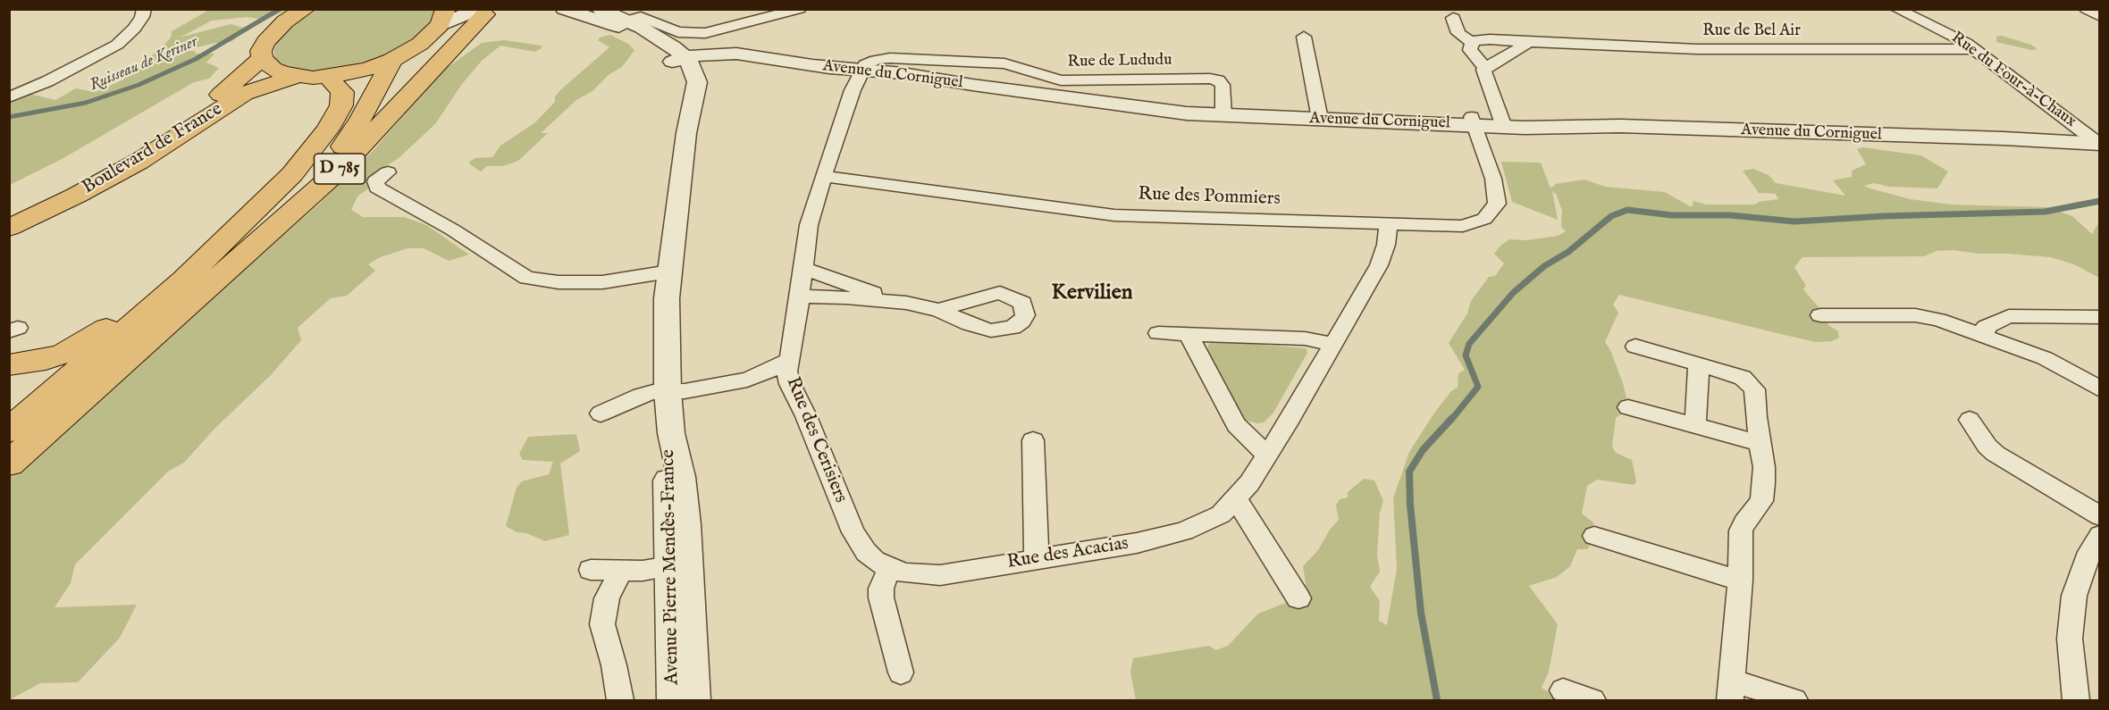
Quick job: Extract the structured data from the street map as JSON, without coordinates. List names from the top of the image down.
{
  "streets": {
    "main road": ["Boulevard de France", "D 785"],
    "street": [
      "Rue de Bel Air",
      "Rue de Lududu",
      "Avenue du Corniguel",
      "Rue du Four-à-Chaux",
      "Rue des Pommiers",
      "Rue des Cerisiers",
      "Rue des Acacias",
      "Avenue Pierre Mendès-France"
    ]
  },
  "crossings": [
    ["Rue de Bel Air", "Rue du Four-à-Chaux"],
    ["Rue de Lududu", "Avenue du Corniguel"],
    ["Rue de Lududu", "Rue des Cerisiers"],
    ["Avenue du Corniguel", "Rue du Four-à-Chaux"],
    ["Avenue du Corniguel", "Rue des Pommiers"],
    ["Avenue du Corniguel", "Rue des Cerisiers"],
    ["Avenue du Corniguel", "Avenue Pierre Mendès-France"],
    ["Rue des Pommiers", "Rue des Cerisiers"],
    ["Rue des Pommiers", "Rue des Acacias"],
    ["Rue des Cerisiers", "Rue des Acacias"]
  ],
  "districts": ["Kervilien"],
  "water": ["Ruisseau de Keriner"]
}
